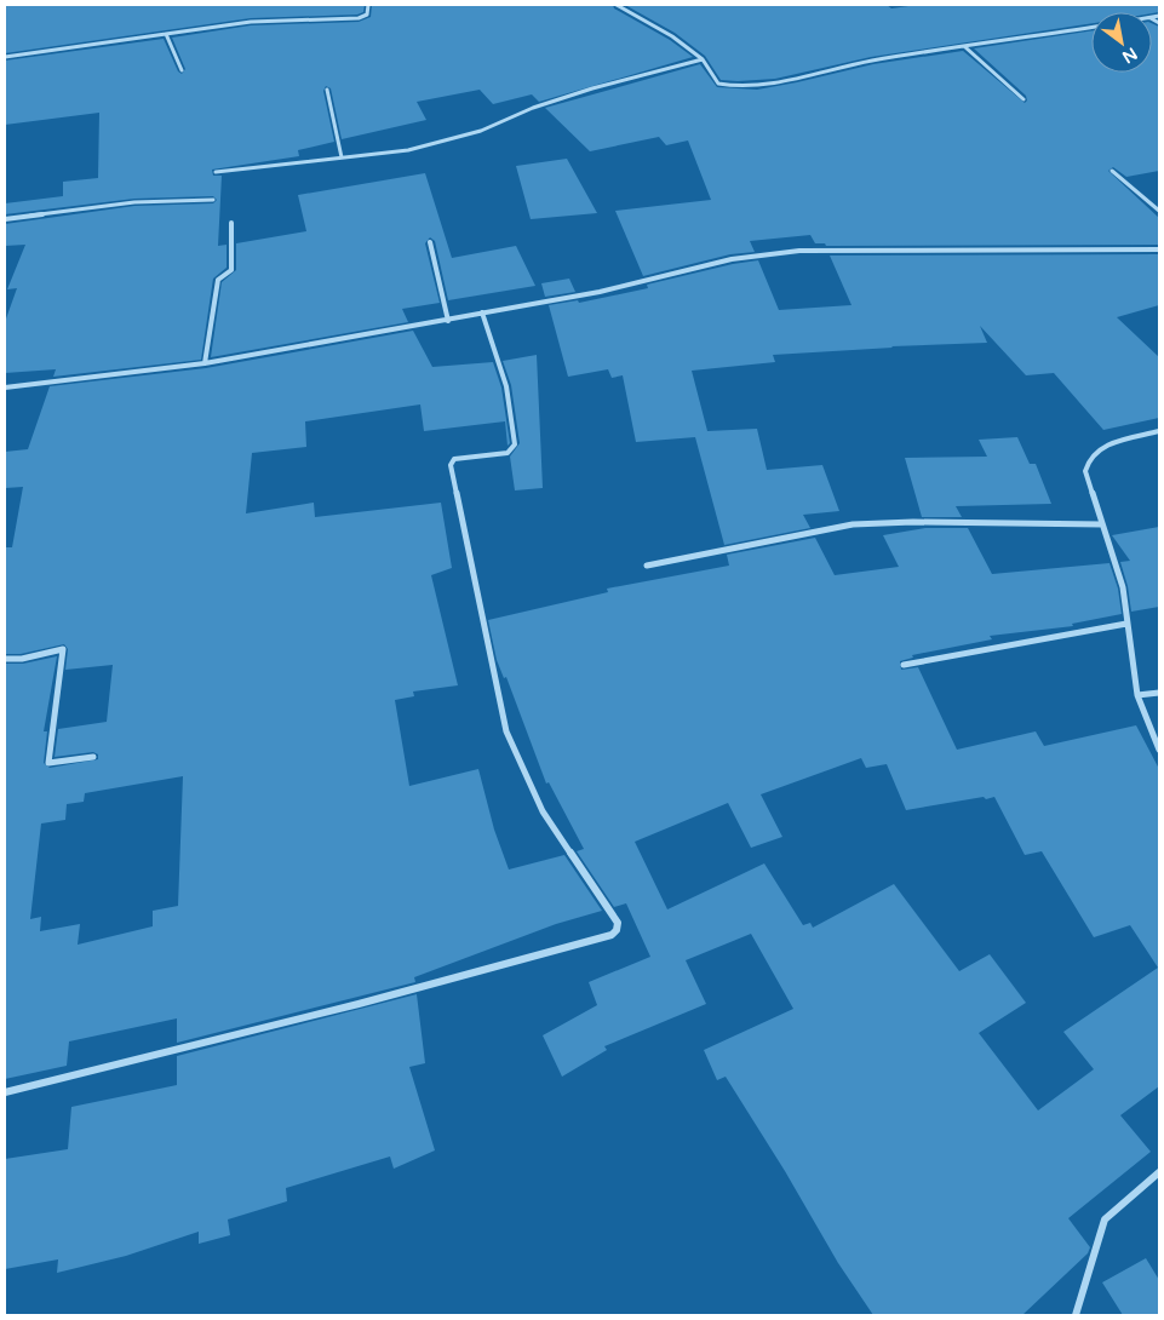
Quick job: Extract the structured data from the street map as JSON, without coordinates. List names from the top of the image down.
{
  "north": "bottom right"
}
